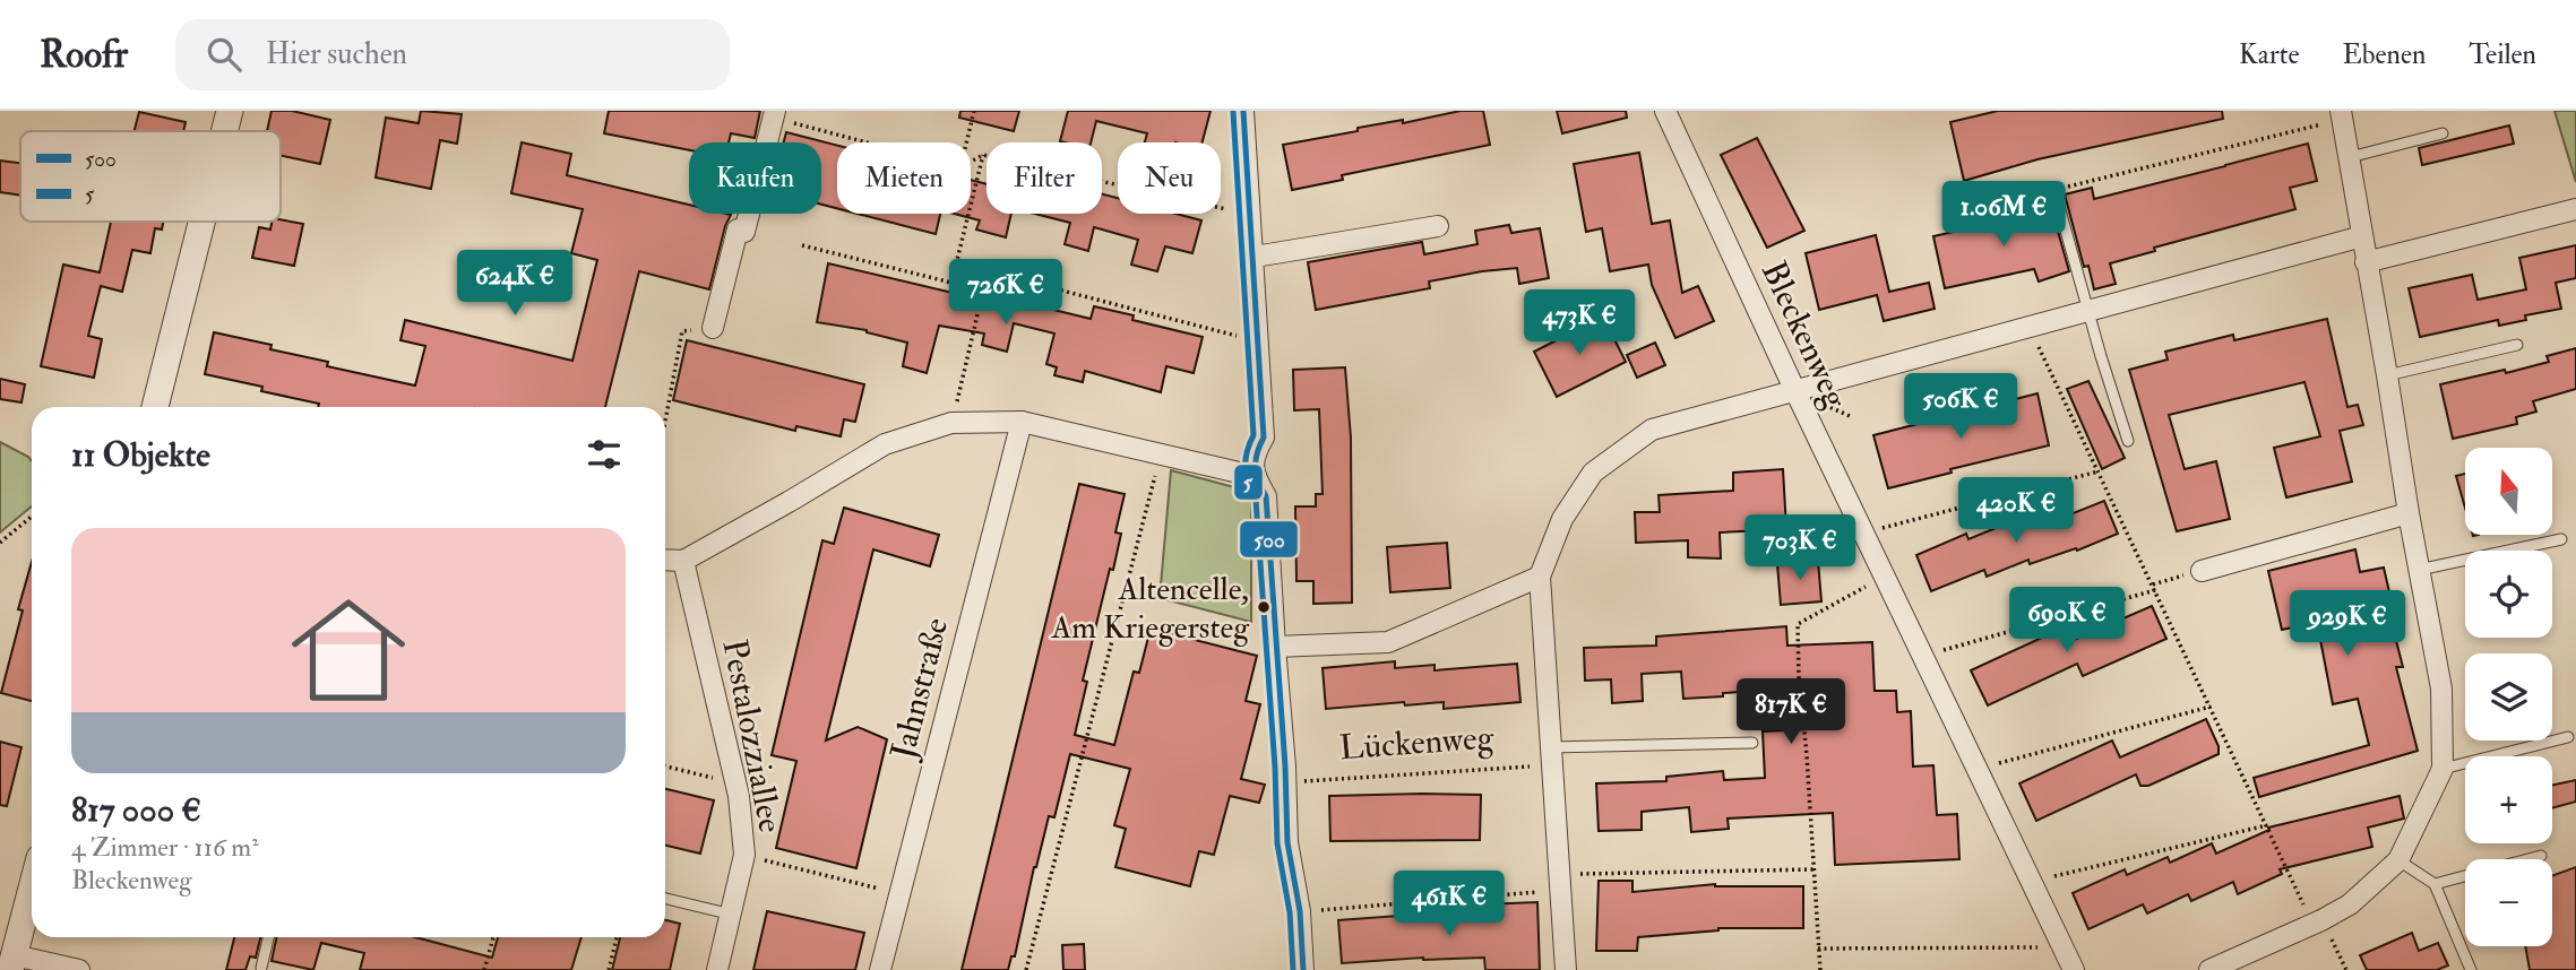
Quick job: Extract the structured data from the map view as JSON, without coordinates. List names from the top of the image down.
{
  "streets": {
    "street": ["Bleckenweg", "Jahnstraße", "Pestalozziallee"],
    "path": ["Lückenweg"]
  },
  "places": ["Altencelle, Am Kriegersteg"],
  "lines": ["transit line 500", "transit line 5"],
  "legend": ["500", "5"],
  "north": "top",
  "page": {
    "header": "Roofr",
    "search": "Hier suchen",
    "nav": ["Karte", "Ebenen", "Teilen"],
    "chip": [
      "Kaufen",
      "Mieten",
      "Filter",
      "Neu"
    ],
    "price": [
      "1.06M €",
      "624K €",
      "726K €",
      "473K €",
      "506K €",
      "420K €",
      "703K €",
      "690K €",
      "929K €",
      "817K €",
      "461K €"
    ],
    "heading": "11 Objekte",
    "map_buttons": ["+", "−"],
    "list": [
      {
        "name": "817 000 €",
        "note": "4 Zimmer · 116 m² · Bleckenweg"
      }
    ]
  }
}
